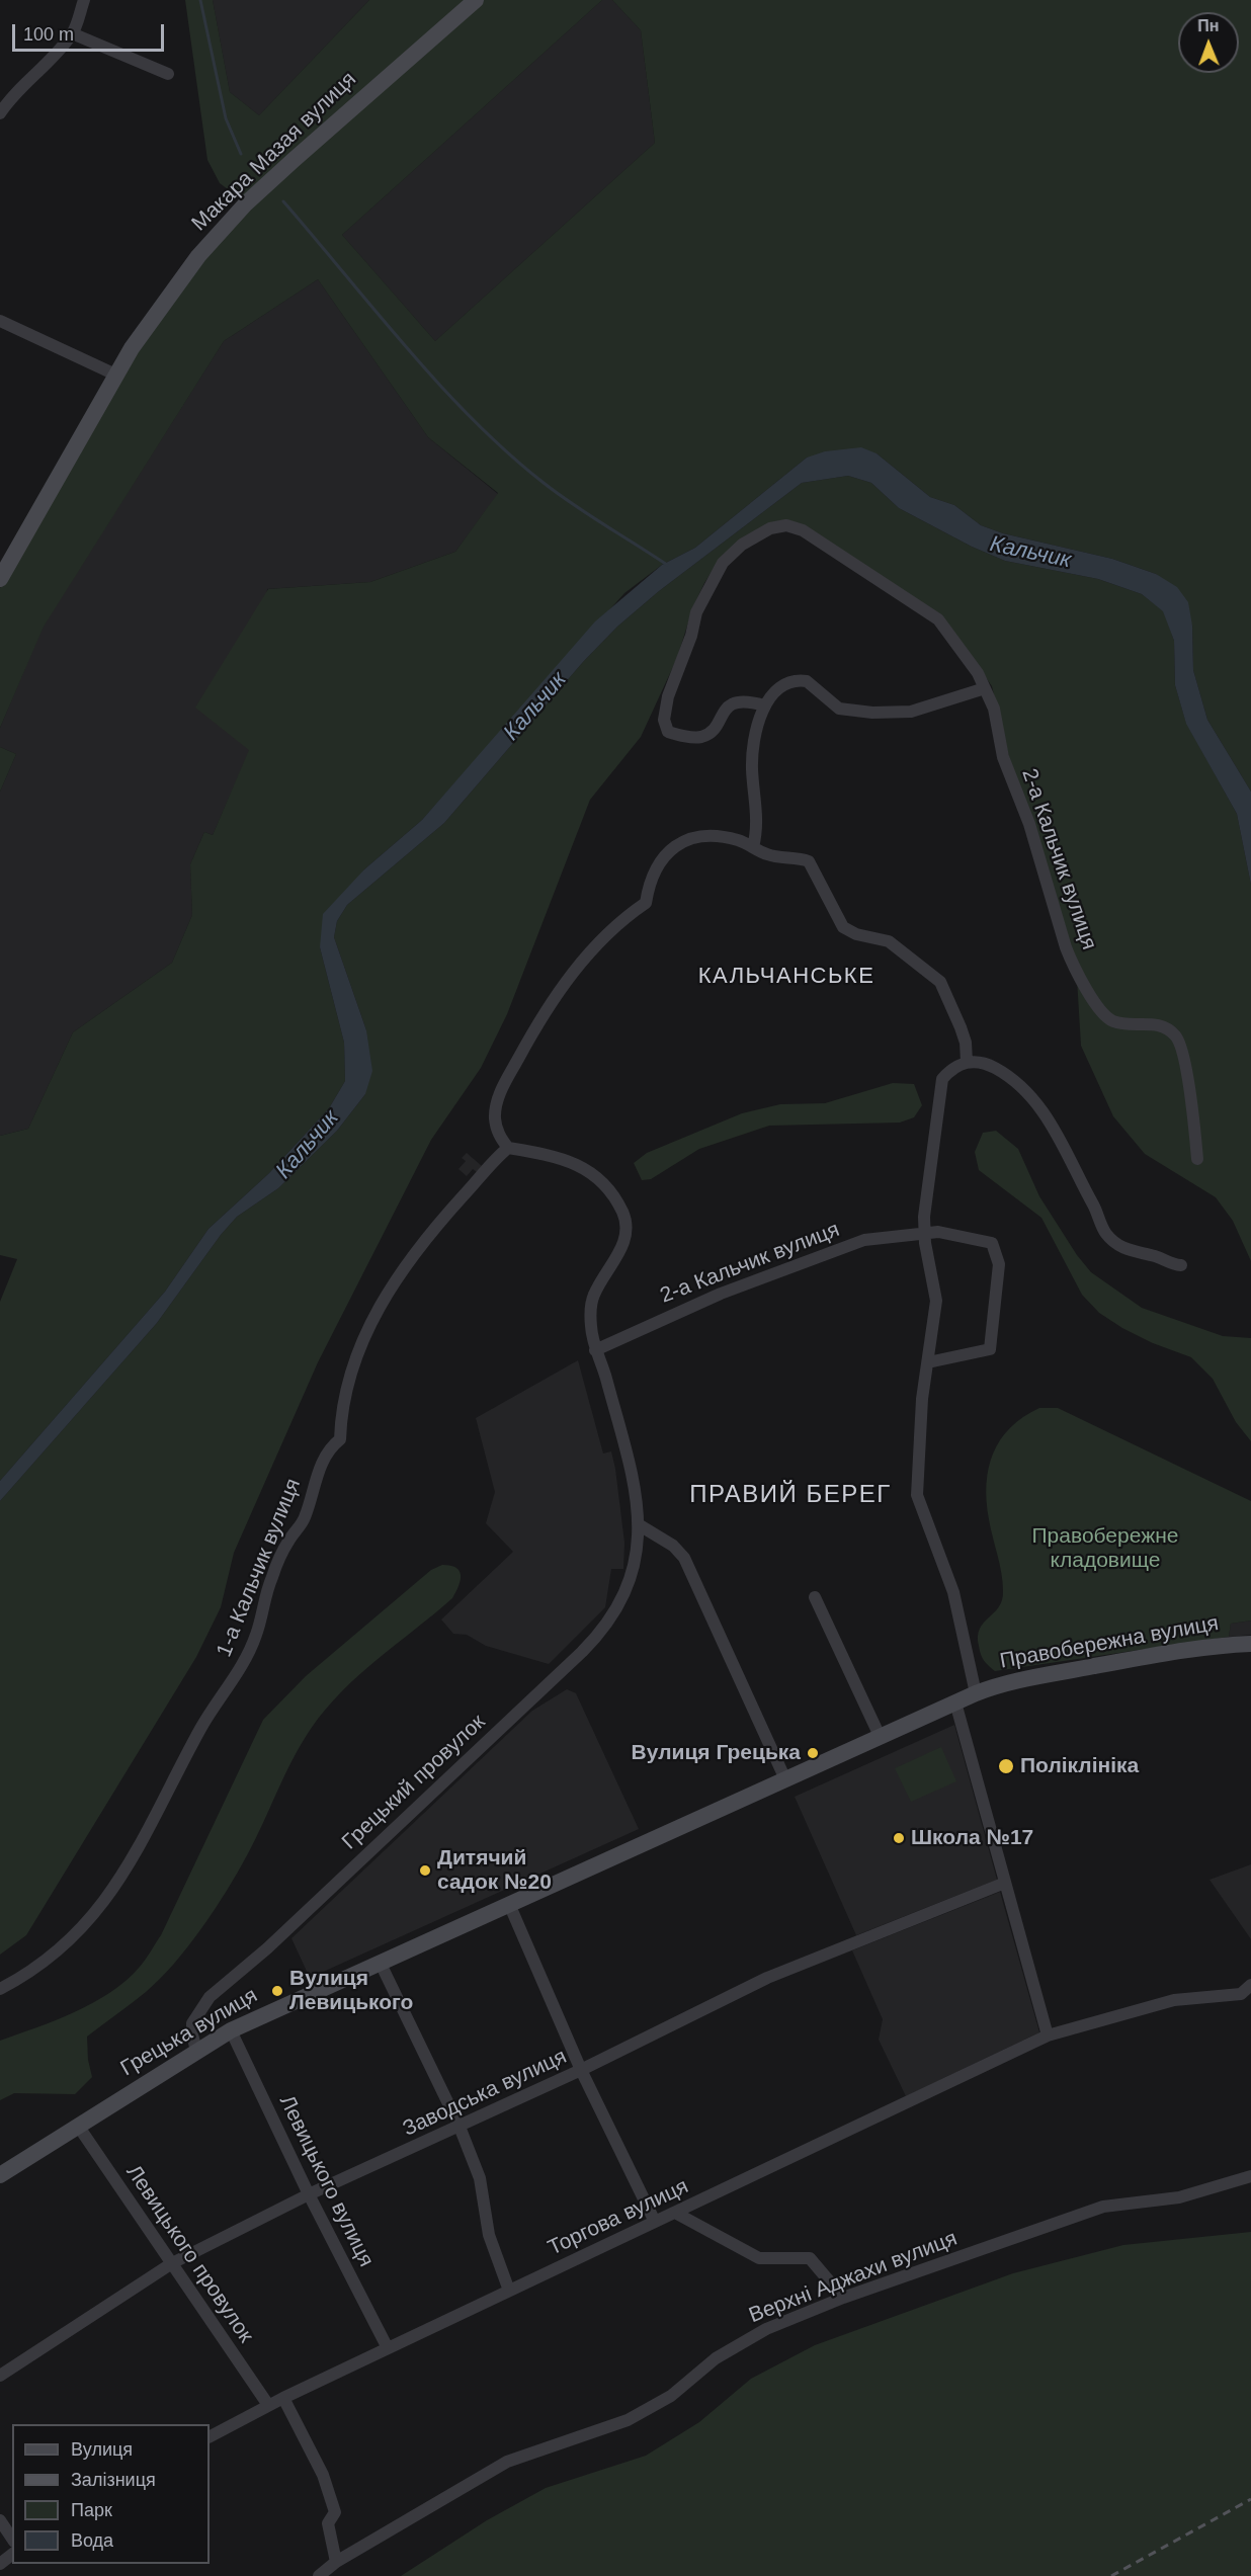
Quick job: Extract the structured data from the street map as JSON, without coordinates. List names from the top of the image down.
{
  "streets": {
    "street": [
      "Макара Мазая вулиця",
      "2-а Кальчик вулиця",
      "1-а Кальчик вулиця",
      "Правобережна вулиця",
      "Грецький провулок",
      "Грецька вулиця",
      "Заводська вулиця",
      "Левицького вулиця",
      "Торгова вулиця",
      "Левицького провулок",
      "Верхні Аджахи вулиця"
    ]
  },
  "crossings": [
    ["2-а Кальчик вулиця", "Грецький провулок"],
    ["1-а Кальчик вулиця", "Грецький провулок"],
    ["Правобережна вулиця", "Грецька вулиця"],
    ["Грецький провулок", "Грецька вулиця"],
    ["Грецька вулиця", "Левицького вулиця"],
    ["Грецька вулиця", "Левицького провулок"],
    ["Заводська вулиця", "Левицького вулиця"],
    ["Заводська вулиця", "Левицького провулок"],
    ["Левицького вулиця", "Торгова вулиця"],
    ["Торгова вулиця", "Левицького провулок"]
  ],
  "districts": ["КАЛЬЧАНСЬКЕ", "ПРАВИЙ БЕРЕГ"],
  "water": ["Кальчик"],
  "parks": ["Правобережне кладовище"],
  "places": [
    "Вулиця Грецька",
    "Поліклініка",
    "Школа №17",
    "Дитячий садок №20",
    "Вулиця Левицького"
  ],
  "legend": [
    "Вулиця",
    "Залізниця",
    "Парк",
    "Вода"
  ],
  "scale_bar": "100 m",
  "north": "top"
}
